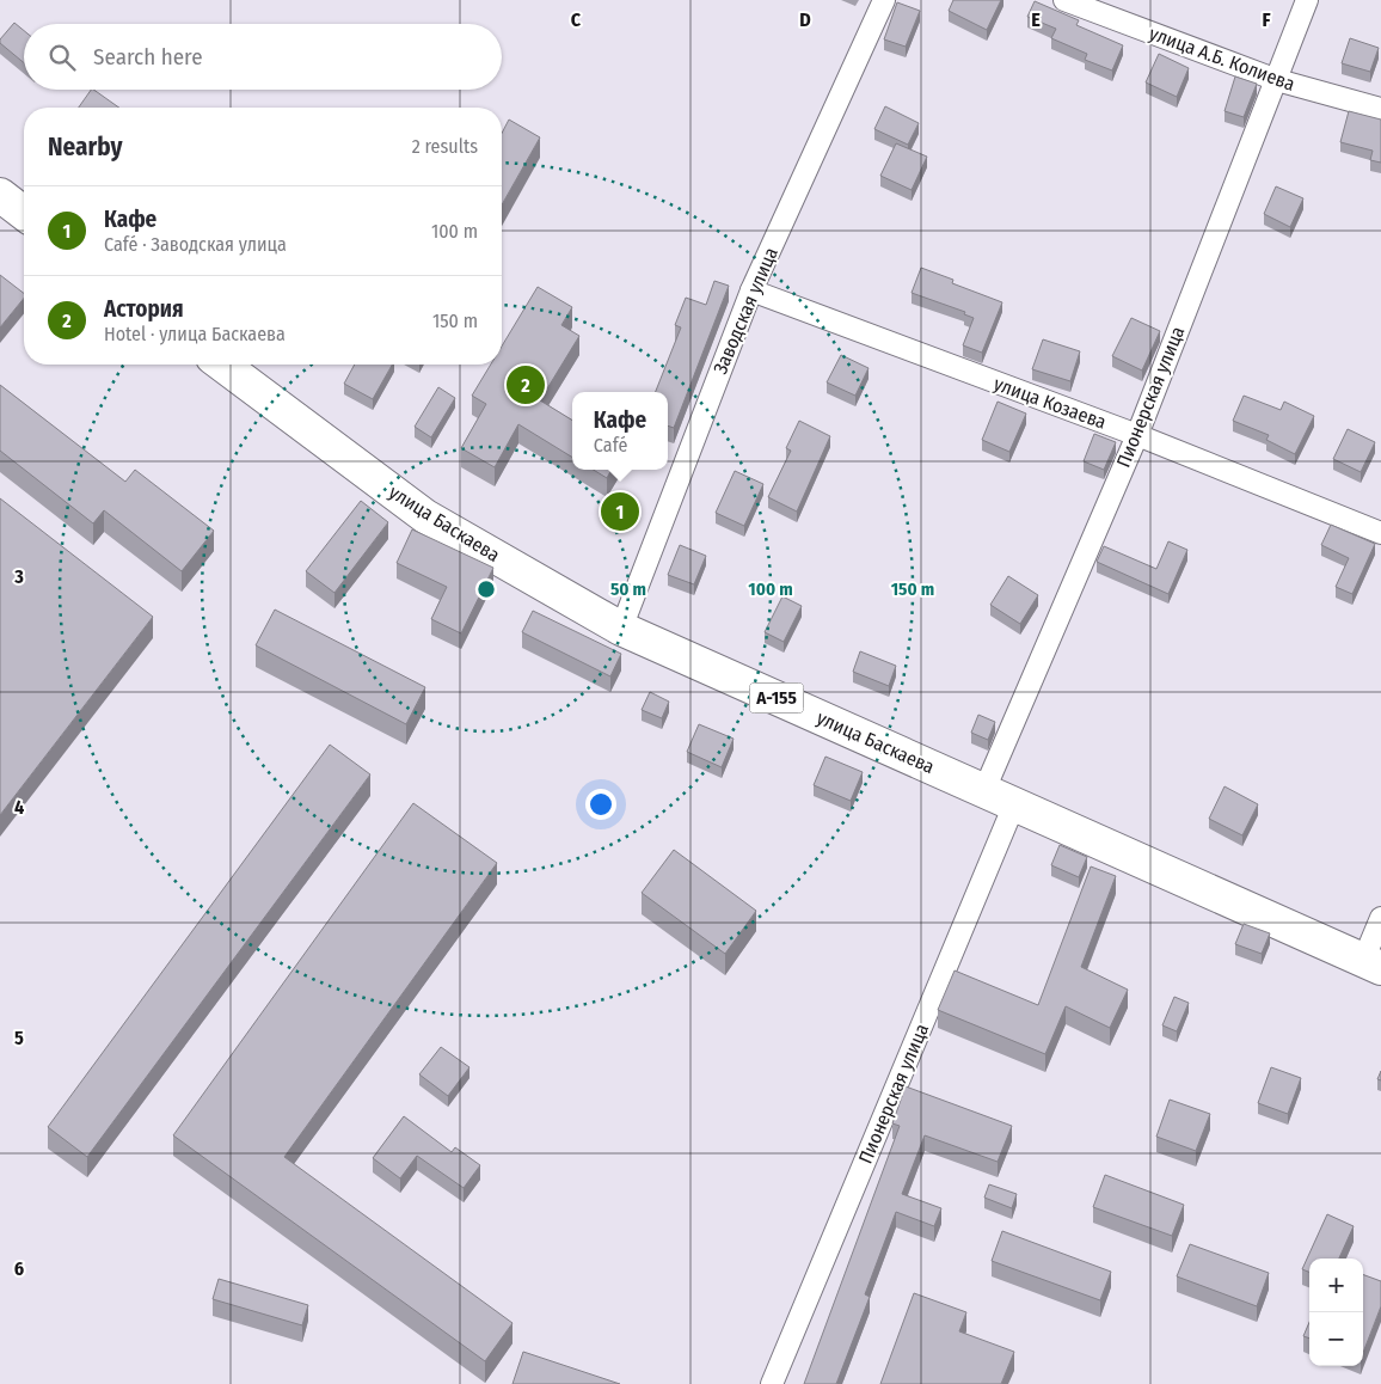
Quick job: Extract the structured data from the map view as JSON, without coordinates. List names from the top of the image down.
{
  "streets": {
    "main road": ["улица Баскаева", "А-155"],
    "street": [
      "улица А.Б. Колиева",
      "Заводская улица",
      "Пионерская улица",
      "улица Козаева"
    ]
  },
  "crossings": [
    ["улица А.Б. Колиева", "Пионерская улица"],
    ["Заводская улица", "улица Козаева"],
    ["Заводская улица", "улица Баскаева"],
    ["Пионерская улица", "улица Козаева"],
    ["Пионерская улица", "улица Баскаева"]
  ],
  "page": {
    "search": "Search here",
    "heading": ["Nearby", "2 results"],
    "list": [
      {
        "mark": "1",
        "name": "Кафе",
        "note": "Café · Заводская улица",
        "value": "100 m"
      },
      {
        "mark": "2",
        "name": "Астория",
        "note": "Hotel · улица Баскаева",
        "value": "150 m"
      }
    ],
    "pins": ["2", "1"],
    "popup": ["Кафе", "Café"],
    "map_buttons": ["+", "−"]
  },
  "grid": {
    "columns": [
      "C",
      "D",
      "E",
      "F"
    ],
    "rows": [
      "3",
      "4",
      "5",
      "6"
    ]
  },
  "rings": ["50 m", "100 m", "150 m"]
}
